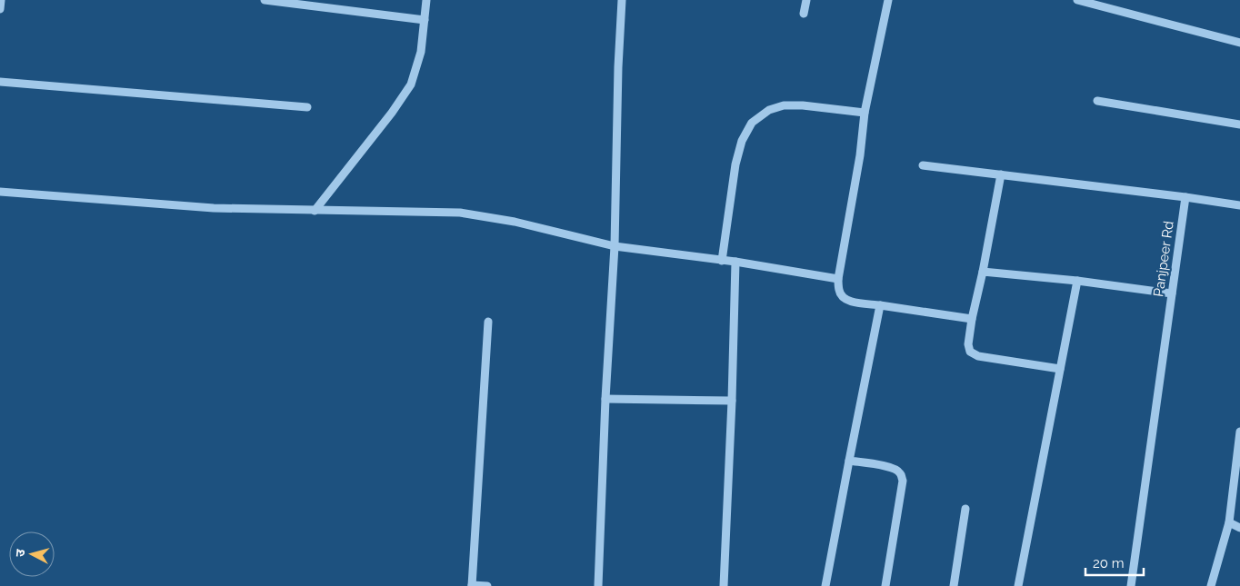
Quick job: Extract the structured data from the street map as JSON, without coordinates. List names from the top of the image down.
{
  "streets": {
    "street": ["Panjpeer Rd"]
  },
  "scale_bar": "20 m",
  "north": "left"
}
